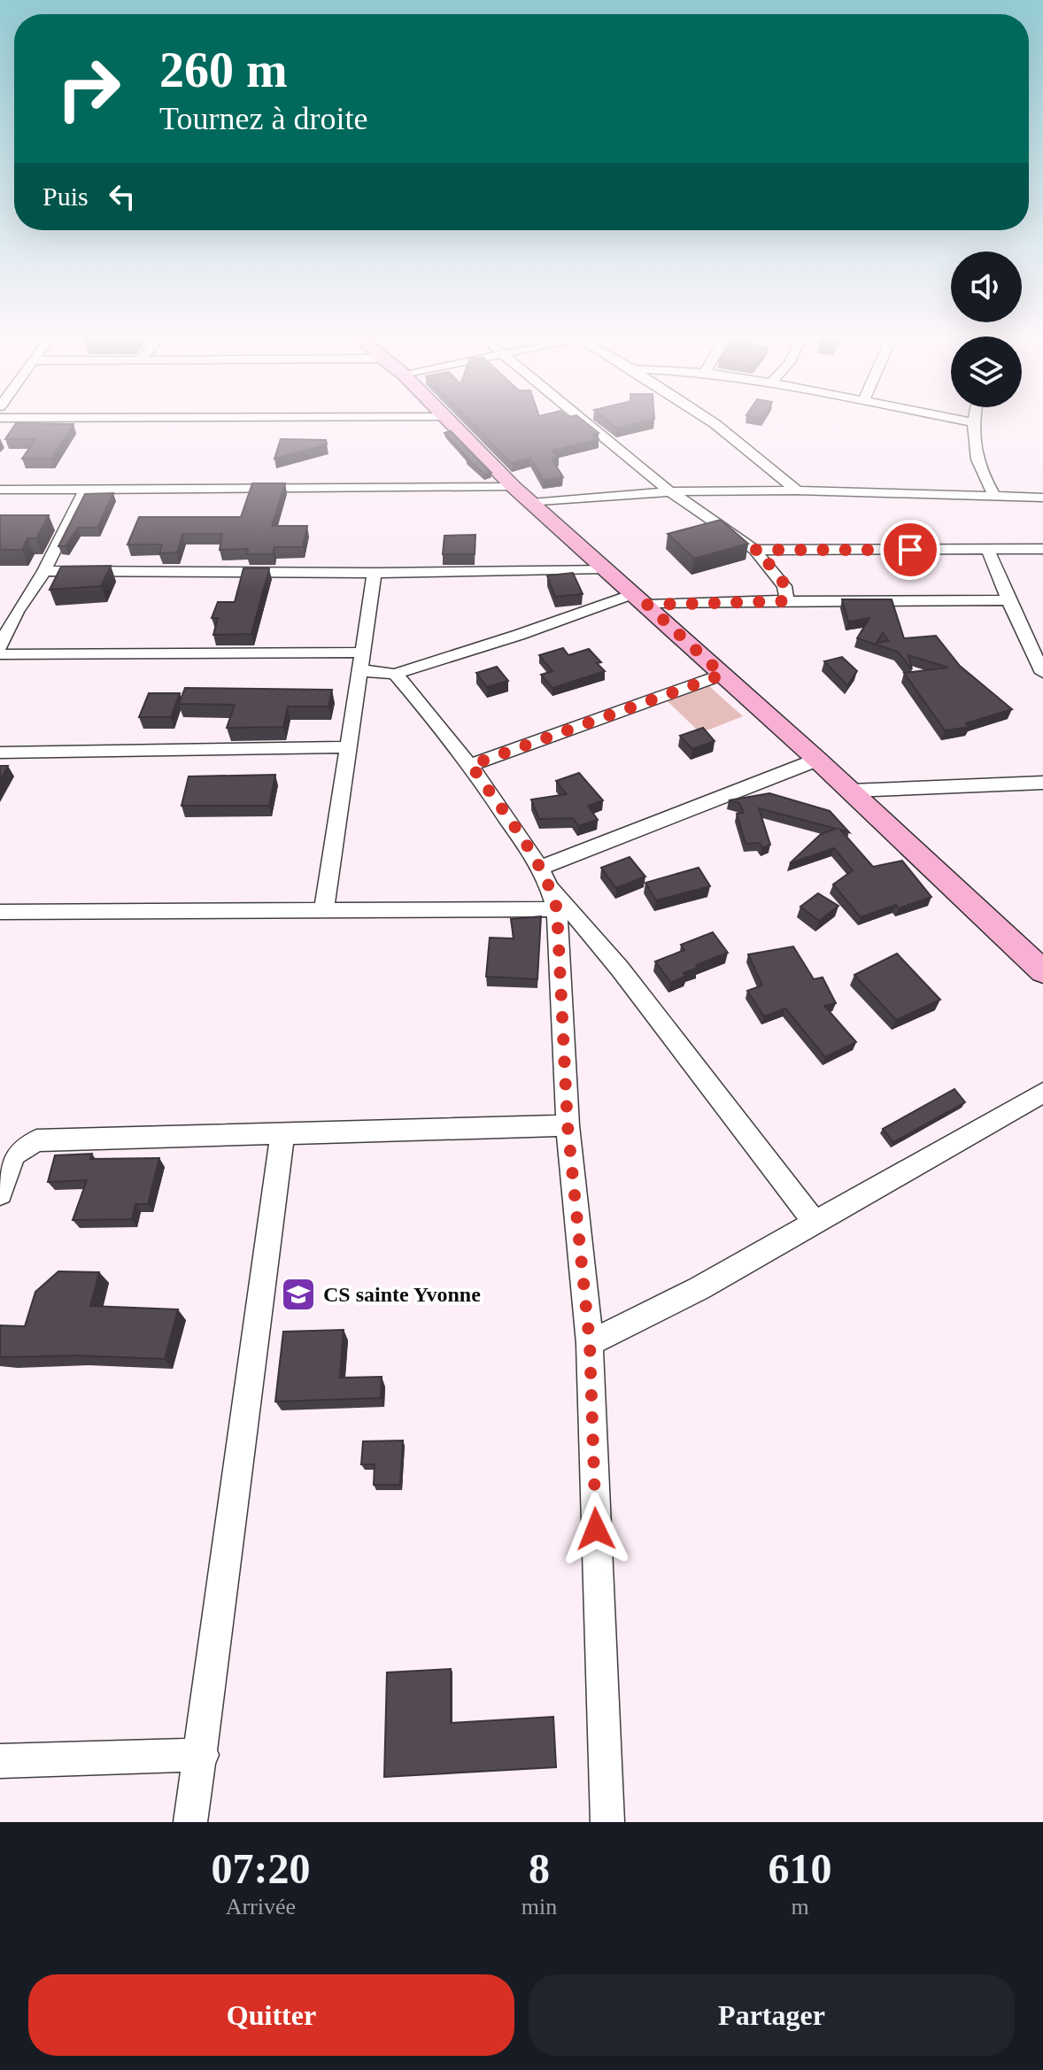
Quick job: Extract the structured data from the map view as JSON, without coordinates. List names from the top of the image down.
{
  "places": {
    "school or university": ["CS sainte Yvonne"]
  },
  "page": {
    "turn": ["260 m", "Tournez à droite"],
    "then": "Puis",
    "eta": [
      "07:20",
      "Arrivée",
      "8",
      "min",
      "610",
      "m"
    ],
    "buttons": ["Quitter", "Partager"]
  }
}
